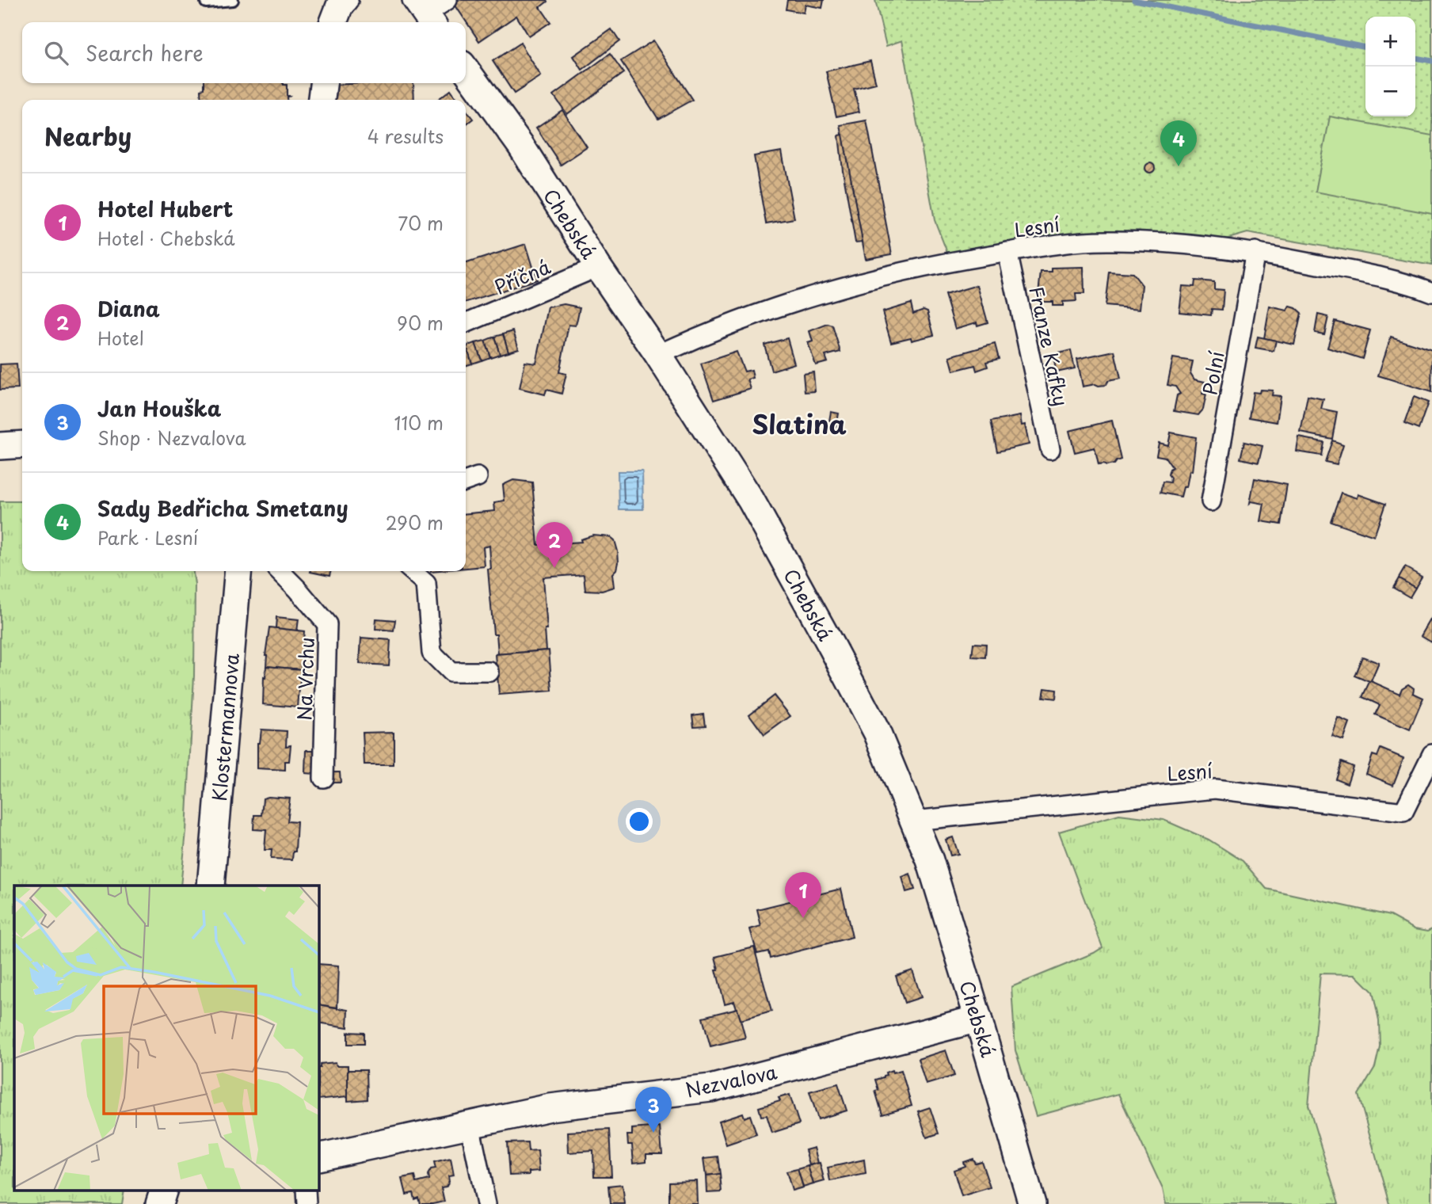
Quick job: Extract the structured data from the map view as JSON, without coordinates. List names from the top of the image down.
{
  "streets": {
    "street": [
      "Chebská",
      "Lesní",
      "Příčná",
      "Franze Kafky",
      "Polní",
      "Na Vrchu",
      "Klostermannova",
      "Nezvalova"
    ]
  },
  "crossings": [
    ["Chebská", "Lesní"],
    ["Chebská", "Příčná"],
    ["Chebská", "Nezvalova"],
    ["Lesní", "Franze Kafky"],
    ["Lesní", "Polní"]
  ],
  "districts": ["Slatina"],
  "page": {
    "map_buttons": ["+", "−"],
    "search": "Search here",
    "heading": ["Nearby", "4 results"],
    "pins": [
      "4",
      "2",
      "1",
      "3"
    ],
    "list": [
      {
        "mark": "1",
        "name": "Hotel Hubert",
        "note": "Hotel · Chebská",
        "value": "70 m"
      },
      {
        "mark": "2",
        "name": "Diana",
        "note": "Hotel",
        "value": "90 m"
      },
      {
        "mark": "3",
        "name": "Jan Houška",
        "note": "Shop · Nezvalova",
        "value": "110 m"
      },
      {
        "mark": "4",
        "name": "Sady Bedřicha Smetany",
        "note": "Park · Lesní",
        "value": "290 m"
      }
    ]
  }
}
